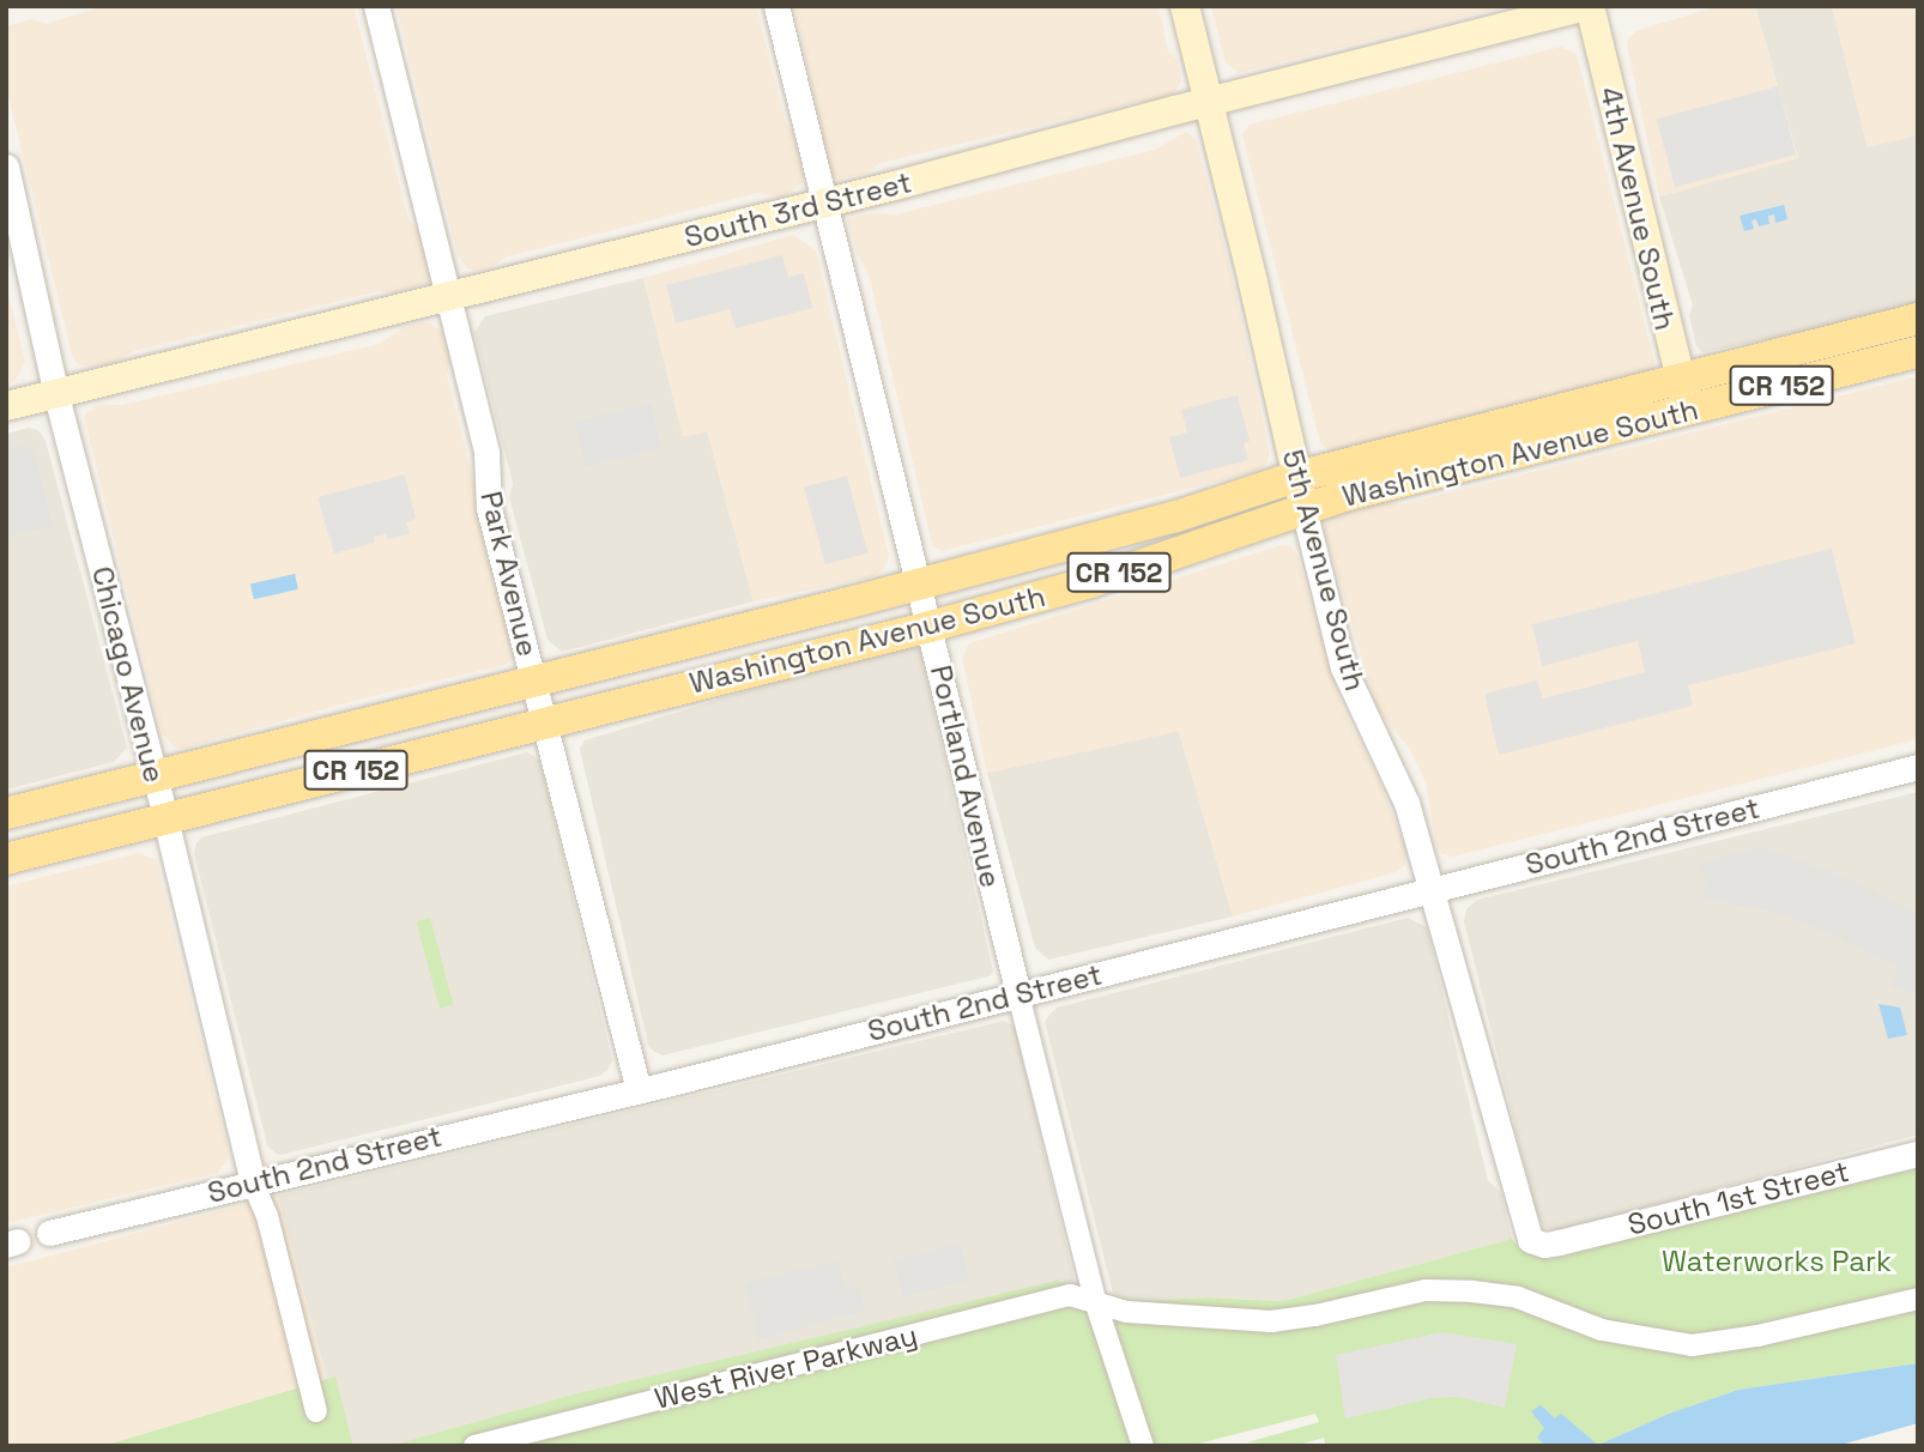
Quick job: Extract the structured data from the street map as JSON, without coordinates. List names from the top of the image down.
{
  "streets": {
    "main road": [
      "4th Avenue South",
      "South 3rd Street",
      "CR 152",
      "Washington Avenue South",
      "5th Avenue South"
    ],
    "street": [
      "Park Avenue",
      "Chicago Avenue",
      "Portland Avenue",
      "South 2nd Street",
      "South 1st Street",
      "West River Parkway"
    ]
  },
  "crossings": [
    ["4th Avenue South", "South 3rd Street"],
    ["4th Avenue South", "Washington Avenue South"],
    ["South 3rd Street", "5th Avenue South"],
    ["South 3rd Street", "Park Avenue"],
    ["South 3rd Street", "Chicago Avenue"],
    ["South 3rd Street", "Portland Avenue"],
    ["Washington Avenue South", "5th Avenue South"],
    ["Washington Avenue South", "Park Avenue"],
    ["Washington Avenue South", "Chicago Avenue"],
    ["Washington Avenue South", "Portland Avenue"],
    ["5th Avenue South", "South 2nd Street"],
    ["5th Avenue South", "South 1st Street"],
    ["Park Avenue", "South 2nd Street"],
    ["Chicago Avenue", "South 2nd Street"],
    ["Portland Avenue", "South 2nd Street"],
    ["Portland Avenue", "West River Parkway"]
  ],
  "parks": ["Waterworks Park"]
}
